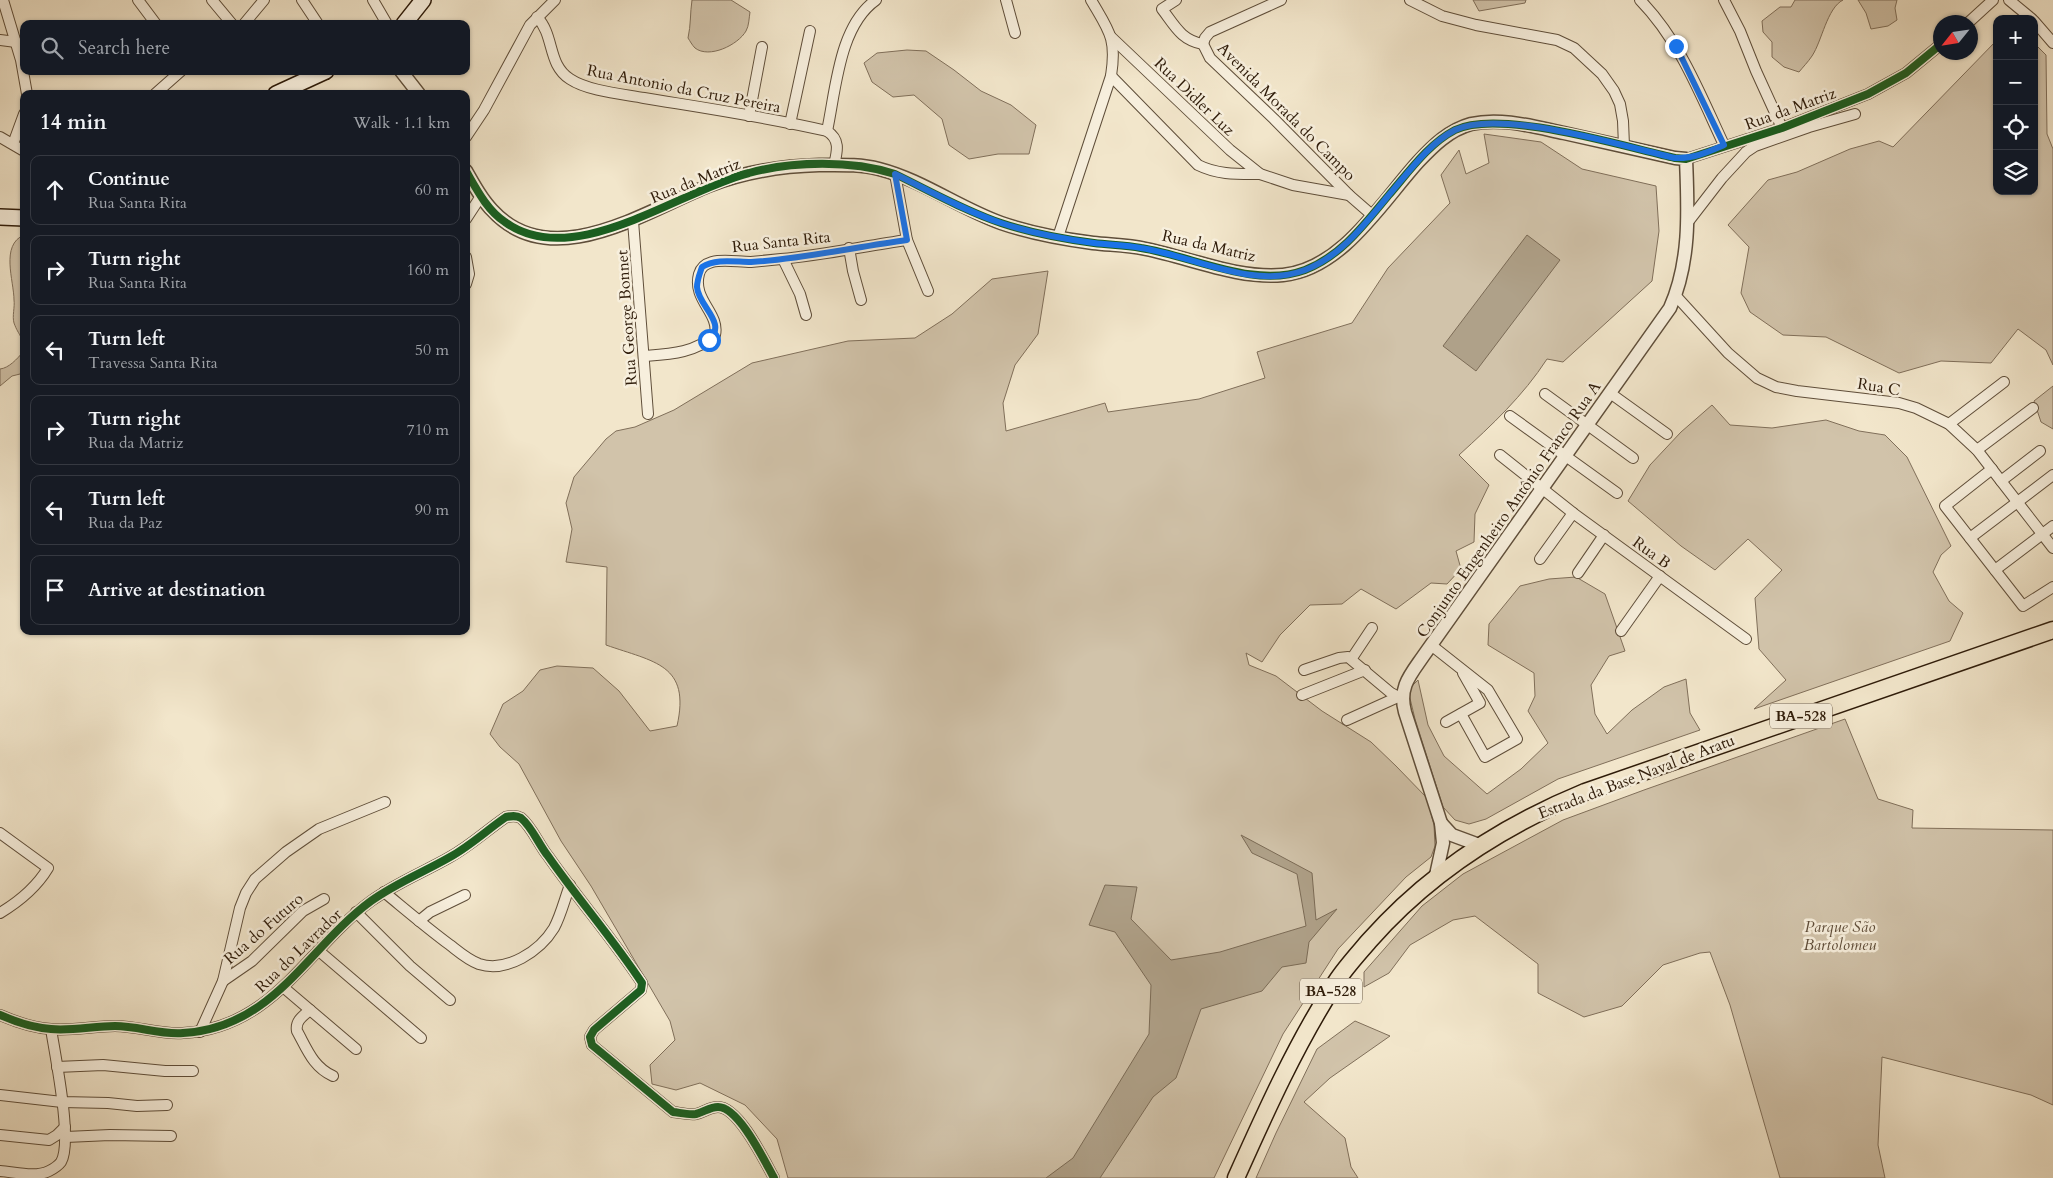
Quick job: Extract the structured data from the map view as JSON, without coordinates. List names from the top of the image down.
{
  "streets": {
    "main road": ["BA-528", "Estrada da Base Naval de Aratu"],
    "street": [
      "Rua Antonio da Cruz Pereira",
      "Rua Didler Luz",
      "Rua da Matriz",
      "Avenida Morada do Campo",
      "Rua Santa Rita",
      "Rua George Bonnet",
      "Rua C",
      "Conjunto Engenheiro Antônio Franco Rua A",
      "Rua B",
      "Rua do Futuro",
      "Rua do Lavrador"
    ]
  },
  "crossings": [
    ["Rua Didler Luz", "Avenida Morada do Campo"],
    ["Rua da Matriz", "Avenida Morada do Campo"],
    ["Rua da Matriz", "Rua George Bonnet"],
    ["Rua da Matriz", "Conjunto Engenheiro Antônio Franco Rua A"],
    ["Rua Santa Rita", "Rua George Bonnet"],
    ["Rua C", "Conjunto Engenheiro Antônio Franco Rua A"],
    ["Conjunto Engenheiro Antônio Franco Rua A", "Rua B"]
  ],
  "parks": ["Parque São Bartolomeu"],
  "north": "bottom left",
  "page": {
    "map_buttons": ["+", "−"],
    "search": "Search here",
    "heading": ["14 min", "Walk · 1.1 km"],
    "list": [
      ["Continue", "Rua Santa Rita", "60 m"],
      ["Turn right", "Rua Santa Rita", "160 m"],
      ["Turn left", "Travessa Santa Rita", "50 m"],
      ["Turn right", "Rua da Matriz", "710 m"],
      ["Turn left", "Rua da Paz", "90 m"],
      "Arrive at destination"
    ]
  }
}
